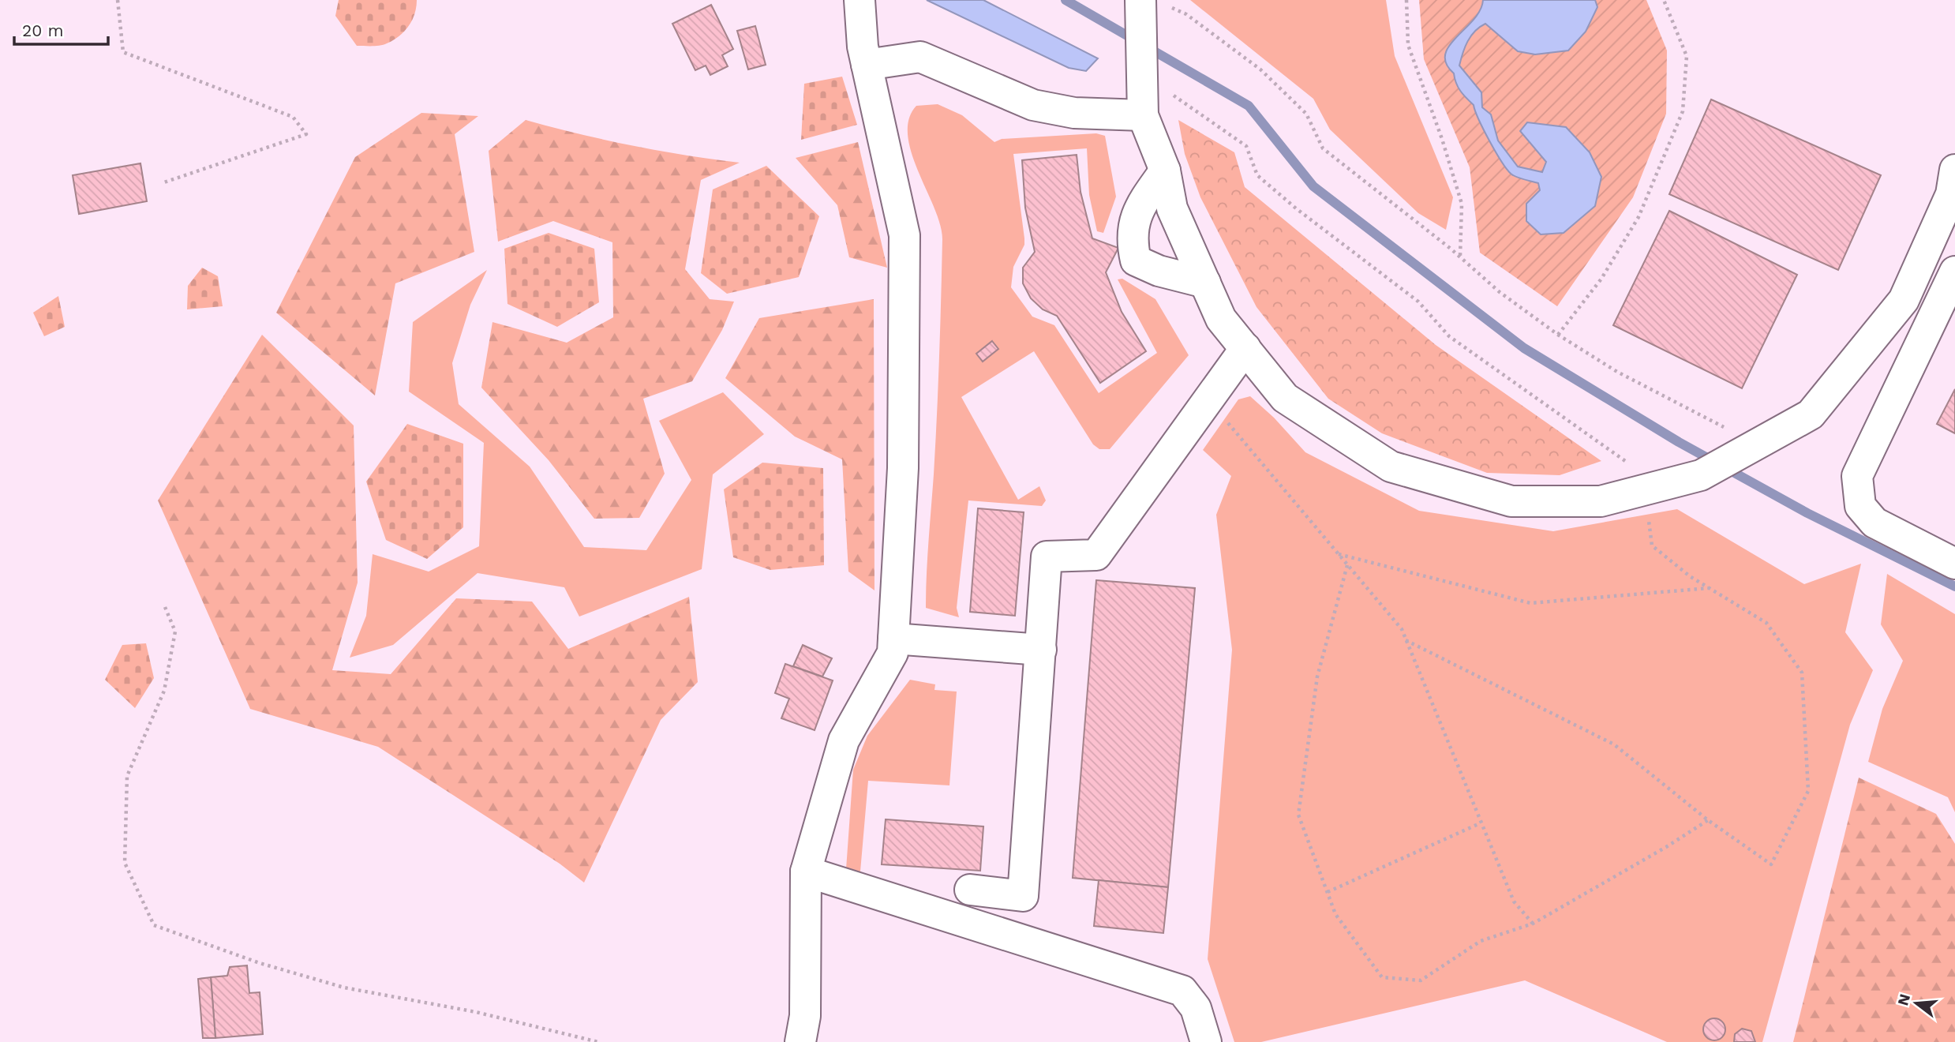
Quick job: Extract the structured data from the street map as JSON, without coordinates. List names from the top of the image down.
{
  "scale_bar": "20 m",
  "north": "left"
}
